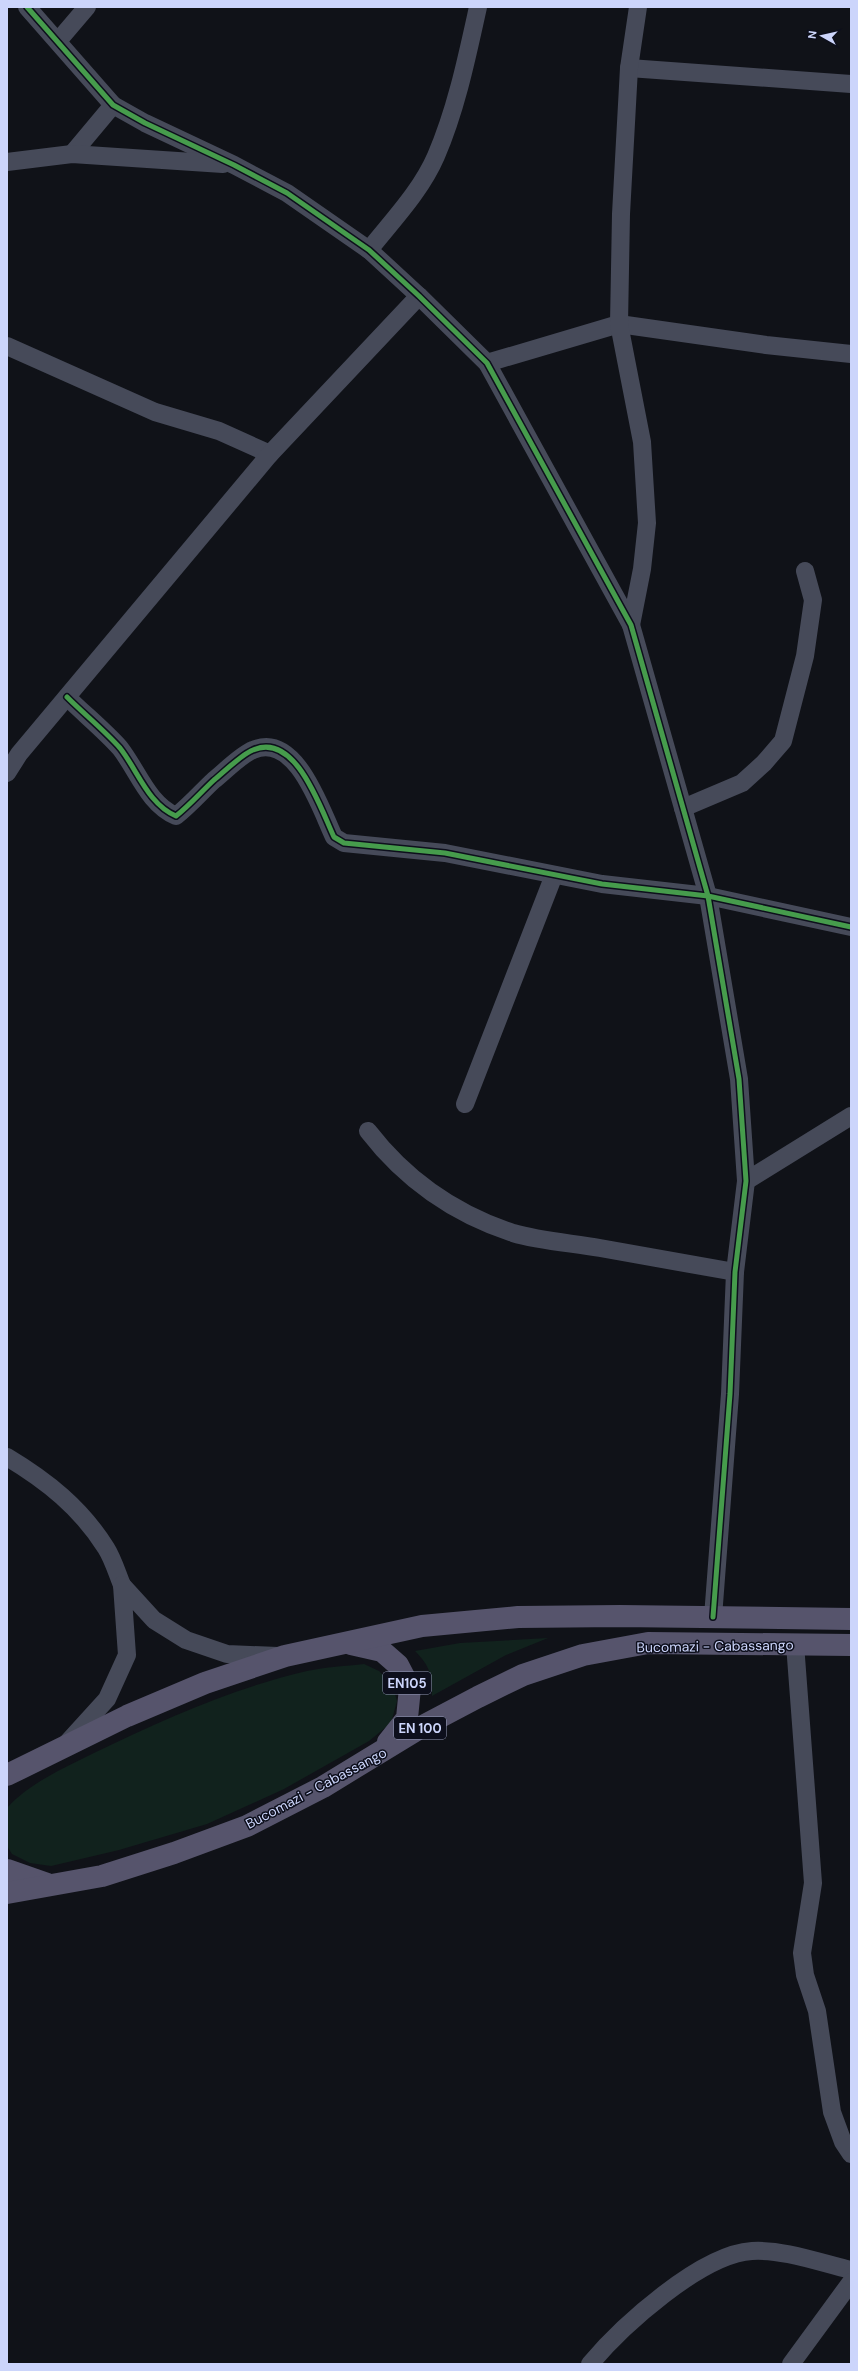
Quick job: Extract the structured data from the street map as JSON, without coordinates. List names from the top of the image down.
{
  "streets": {
    "main road": ["Bucomazi - Cabassango", "EN105", "EN 100"]
  },
  "crossings": [
    ["Bucomazi - Cabassango", "EN105"]
  ],
  "north": "left"
}
